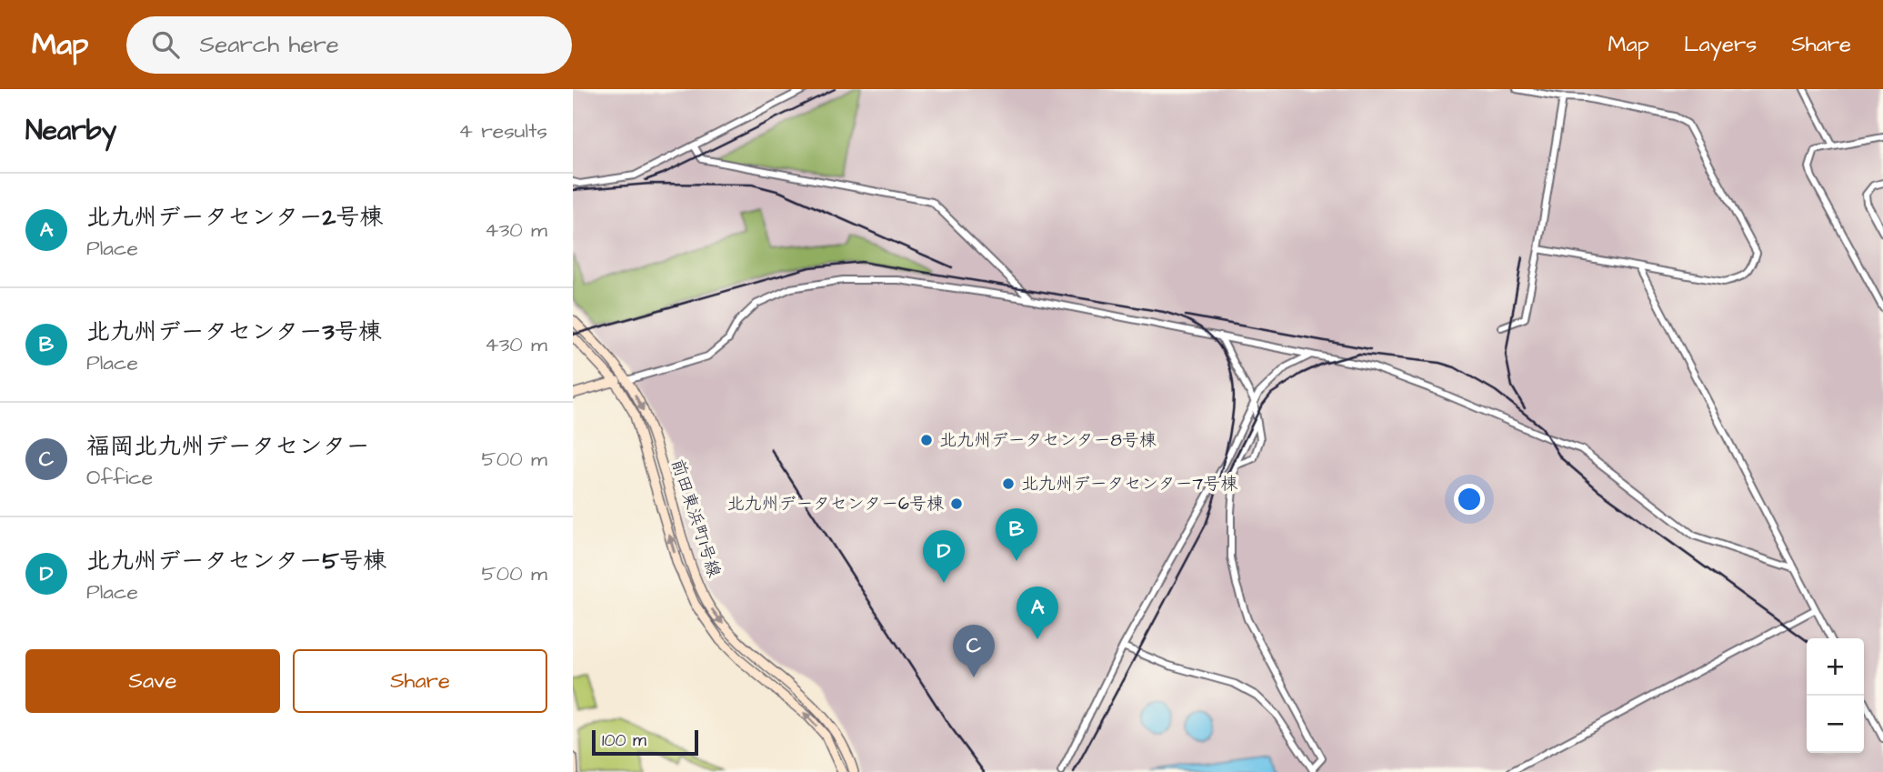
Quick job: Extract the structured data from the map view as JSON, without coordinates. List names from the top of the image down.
{
  "streets": {
    "street": ["前田東浜町1号線"]
  },
  "places": ["北九州データセンター8号棟", "北九州データセンター7号棟", "北九州データセンター6号棟"],
  "scale_bar": "100 m",
  "page": {
    "header": "Map",
    "search": "Search here",
    "nav": ["Map", "Layers", "Share"],
    "heading": ["Nearby", "4 results"],
    "list": [
      {
        "mark": "A",
        "name": "北九州データセンター2号棟",
        "note": "Place",
        "value": "430 m"
      },
      {
        "mark": "B",
        "name": "北九州データセンター3号棟",
        "note": "Place",
        "value": "430 m"
      },
      {
        "mark": "C",
        "name": "福岡北九州データセンター",
        "note": "Office",
        "value": "500 m"
      },
      {
        "mark": "D",
        "name": "北九州データセンター5号棟",
        "note": "Place",
        "value": "500 m"
      }
    ],
    "pins": [
      "B",
      "D",
      "A",
      "C"
    ],
    "buttons": ["Save", "Share"],
    "map_buttons": ["+", "−"],
    "scale": "100 m"
  }
}
